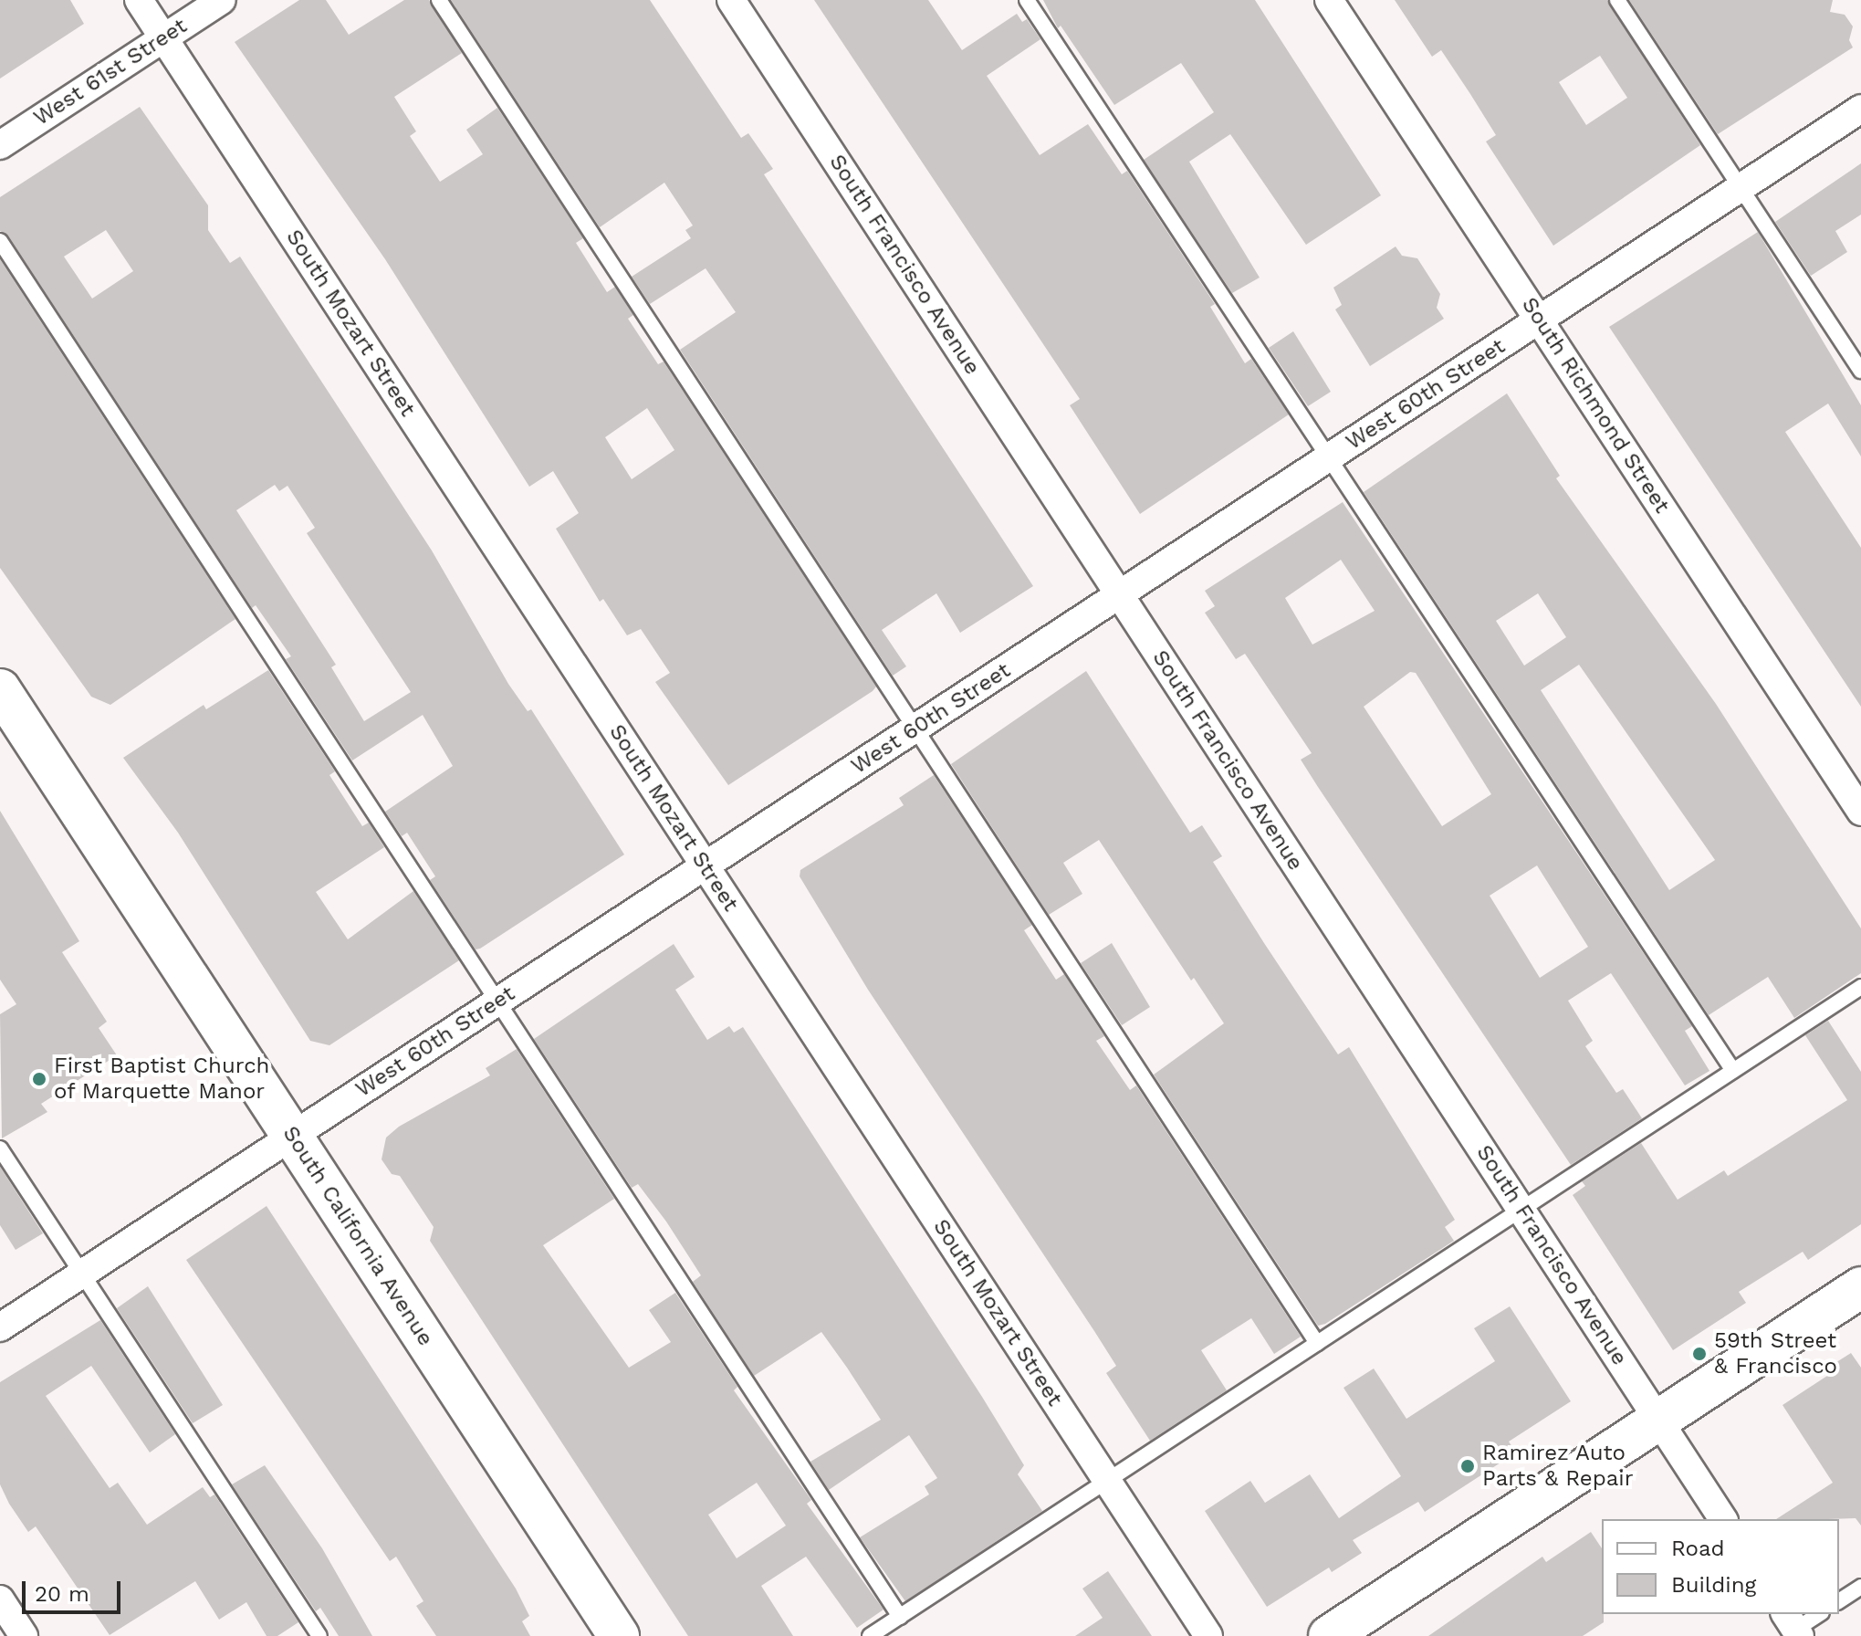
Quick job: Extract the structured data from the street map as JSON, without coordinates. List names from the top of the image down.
{
  "streets": {
    "street": [
      "West 61st Street",
      "South Francisco Avenue",
      "South Mozart Street",
      "West 60th Street",
      "South Richmond Street",
      "South California Avenue"
    ]
  },
  "crossings": [
    ["West 61st Street", "South Mozart Street"],
    ["South Francisco Avenue", "West 60th Street"],
    ["South Mozart Street", "West 60th Street"],
    ["West 60th Street", "South Richmond Street"],
    ["West 60th Street", "South California Avenue"]
  ],
  "places": ["First Baptist Church of Marquette Manor", "59th Street & Francisco", "Ramirez Auto Parts & Repair"],
  "legend": ["Road", "Building"],
  "scale_bar": "20 m"
}
